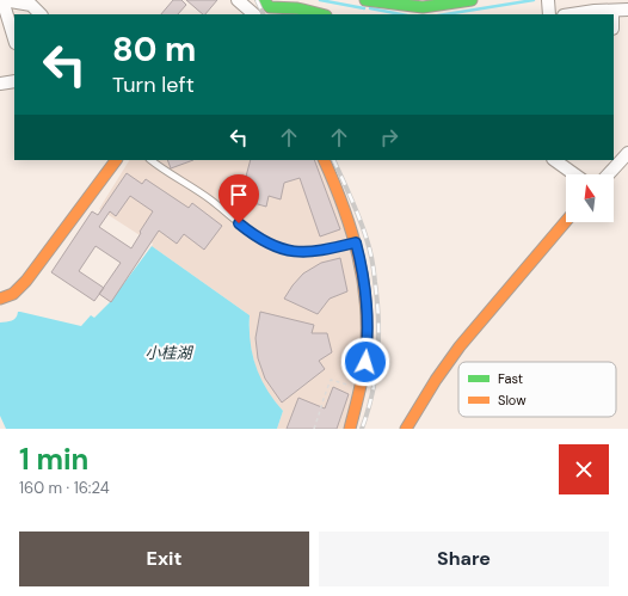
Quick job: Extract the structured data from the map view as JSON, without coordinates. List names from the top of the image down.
{
  "water": ["小桂湖"],
  "legend": ["Fast", "Slow"],
  "north": "top",
  "page": {
    "turn": ["80 m", "Turn left"],
    "heading": ["1 min", "160 m · 16:24"],
    "buttons": ["Exit", "Share"]
  }
}
